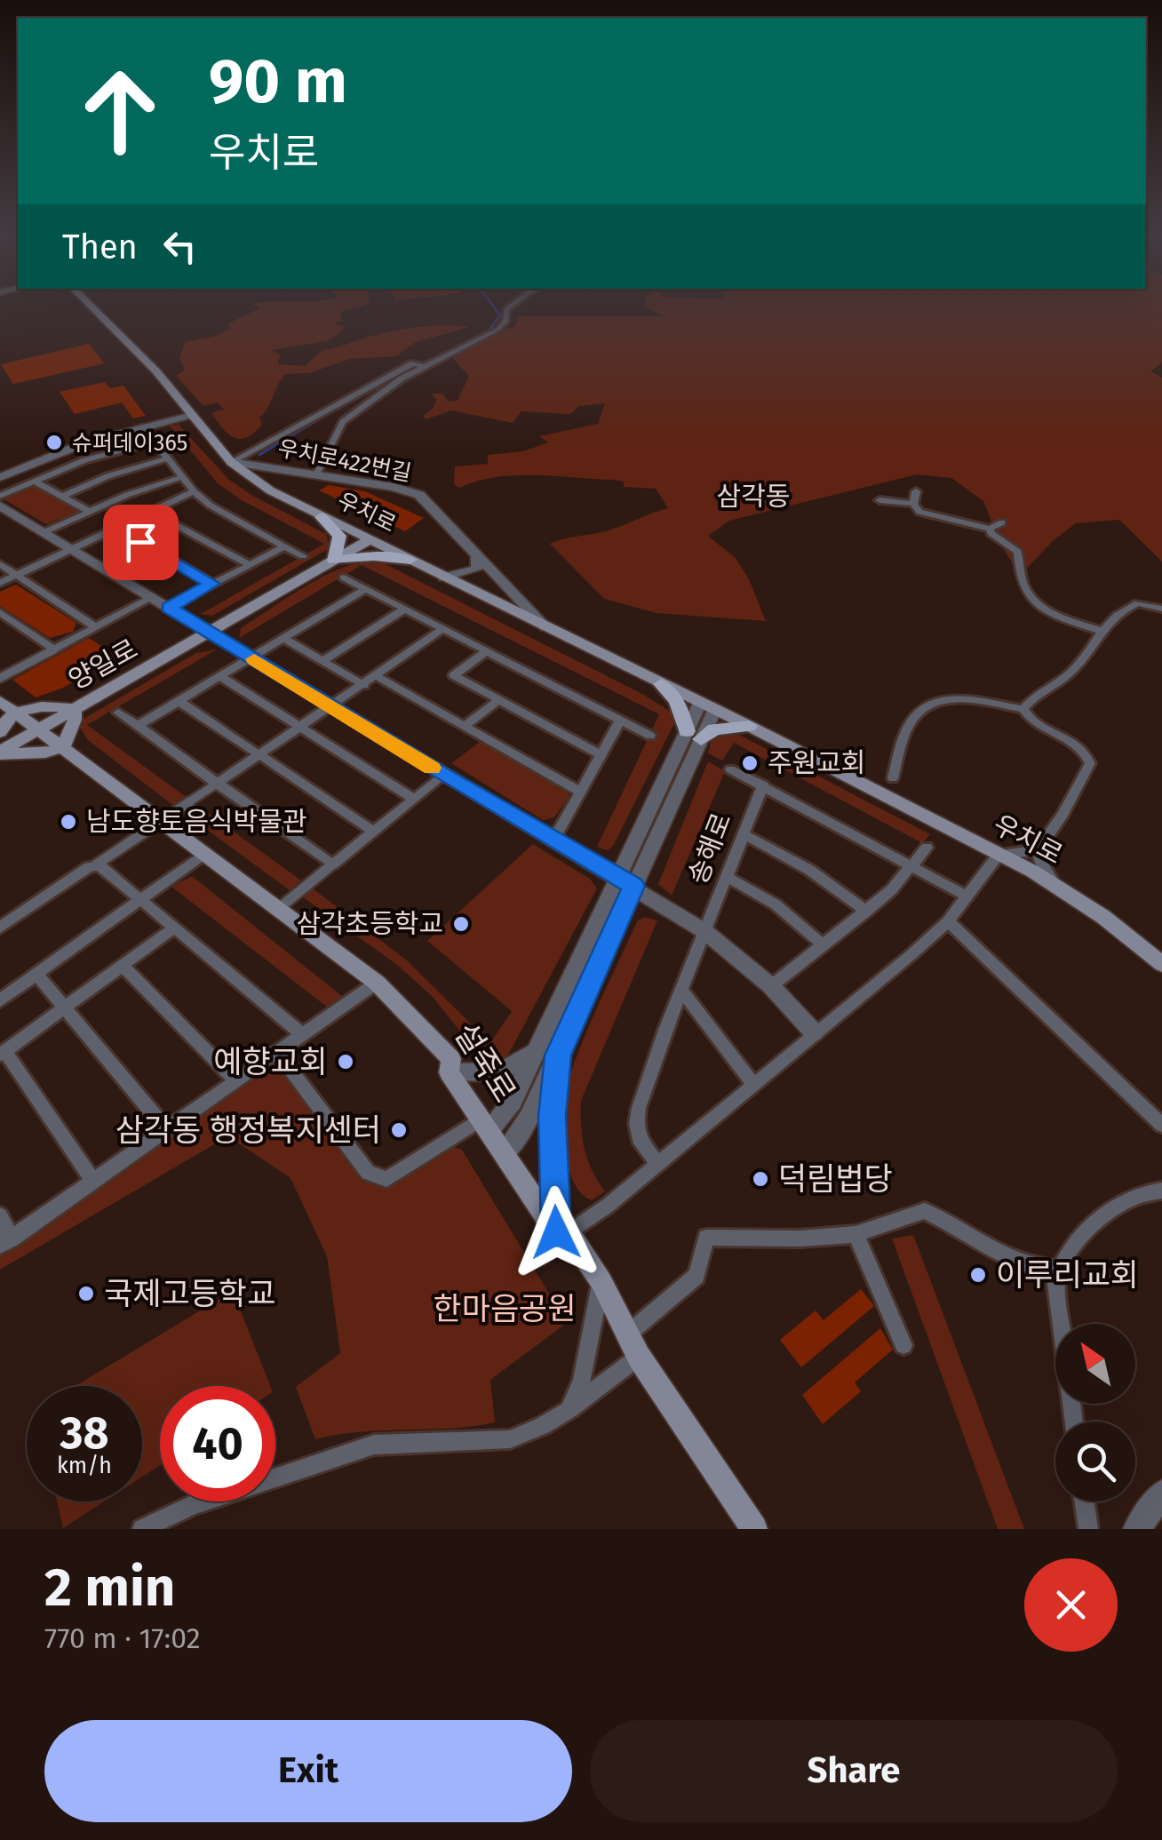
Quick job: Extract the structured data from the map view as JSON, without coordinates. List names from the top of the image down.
{
  "streets": {
    "main road": ["우치로", "양일로", "설죽로"],
    "street": ["우치로422번길", "송해로"]
  },
  "crossings": [
    ["우치로422번길", "우치로"],
    ["우치로", "양일로"],
    ["양일로", "송해로"],
    ["양일로", "설죽로"]
  ],
  "districts": ["삼각동"],
  "parks": ["한마음공원"],
  "places": [
    "슈퍼데이365",
    "주원교회",
    "남도향토음식박물관",
    "삼각초등학교",
    "예향교회",
    "삼각동 행정복지센터",
    "덕림법당",
    "이루리교회",
    "국제고등학교"
  ],
  "north": "top left",
  "page": {
    "turn": ["90 m", "우치로"],
    "then": "Then",
    "speed": "38 km/h",
    "limit": "40",
    "heading": ["2 min", "770 m · 17:02"],
    "buttons": ["Exit", "Share"]
  }
}
